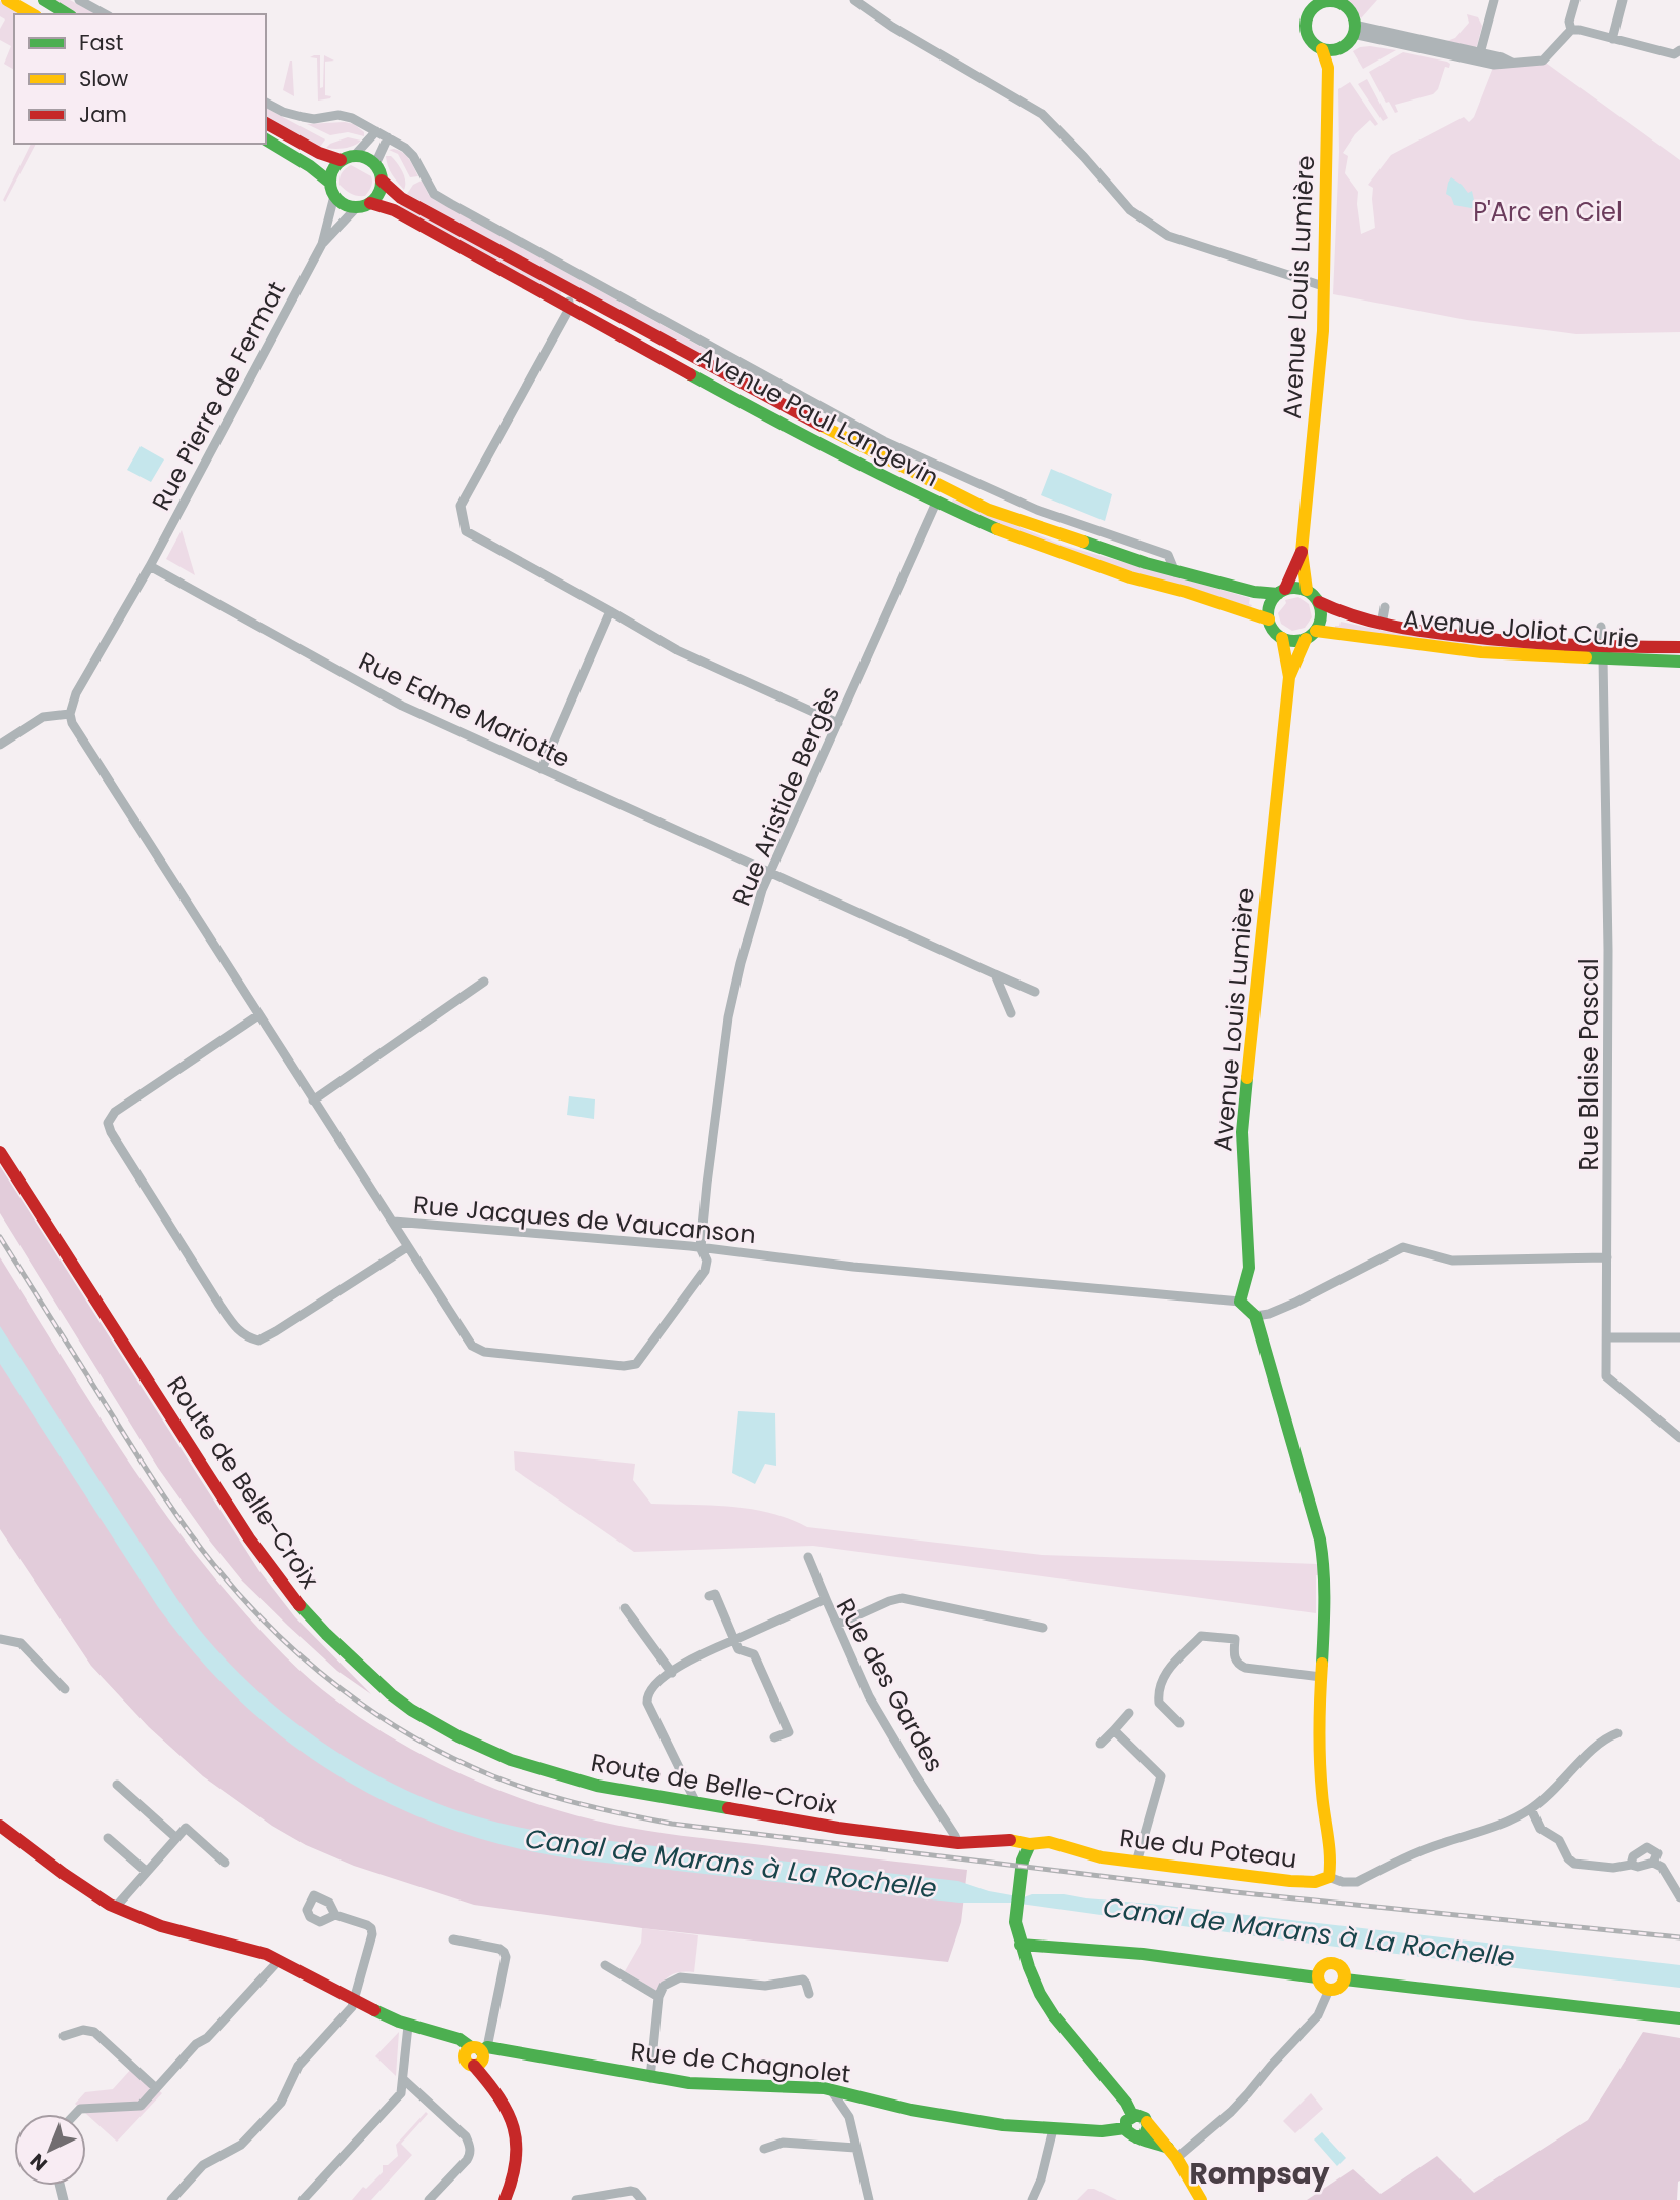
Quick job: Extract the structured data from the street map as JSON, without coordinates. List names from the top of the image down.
{
  "streets": {
    "street": [
      "Avenue Louis Lumière",
      "Rue Pierre de Fermat",
      "Avenue Paul Langevin",
      "Avenue Joliot Curie",
      "Rue Edme Mariotte",
      "Rue Aristide Bergès",
      "Rue Blaise Pascal",
      "Rue Jacques de Vaucanson",
      "Route de Belle-Croix",
      "Rue des Gardes",
      "Rue du Poteau",
      "Rue de Chagnolet"
    ]
  },
  "crossings": [
    ["Avenue Louis Lumière", "Avenue Paul Langevin"],
    ["Avenue Louis Lumière", "Avenue Joliot Curie"],
    ["Avenue Louis Lumière", "Rue Jacques de Vaucanson"],
    ["Rue Pierre de Fermat", "Avenue Paul Langevin"],
    ["Rue Pierre de Fermat", "Rue Edme Mariotte"],
    ["Avenue Paul Langevin", "Avenue Joliot Curie"],
    ["Avenue Paul Langevin", "Rue Aristide Bergès"],
    ["Avenue Joliot Curie", "Rue Blaise Pascal"],
    ["Rue Edme Mariotte", "Rue Aristide Bergès"],
    ["Rue Aristide Bergès", "Rue Jacques de Vaucanson"],
    ["Route de Belle-Croix", "Rue des Gardes"],
    ["Route de Belle-Croix", "Rue du Poteau"]
  ],
  "districts": ["Rompsay"],
  "water": ["Canal de Marans à La Rochelle"],
  "parks": ["P'Arc en Ciel"],
  "legend": ["Fast", "Slow", "Jam"],
  "north": "bottom left"
}
